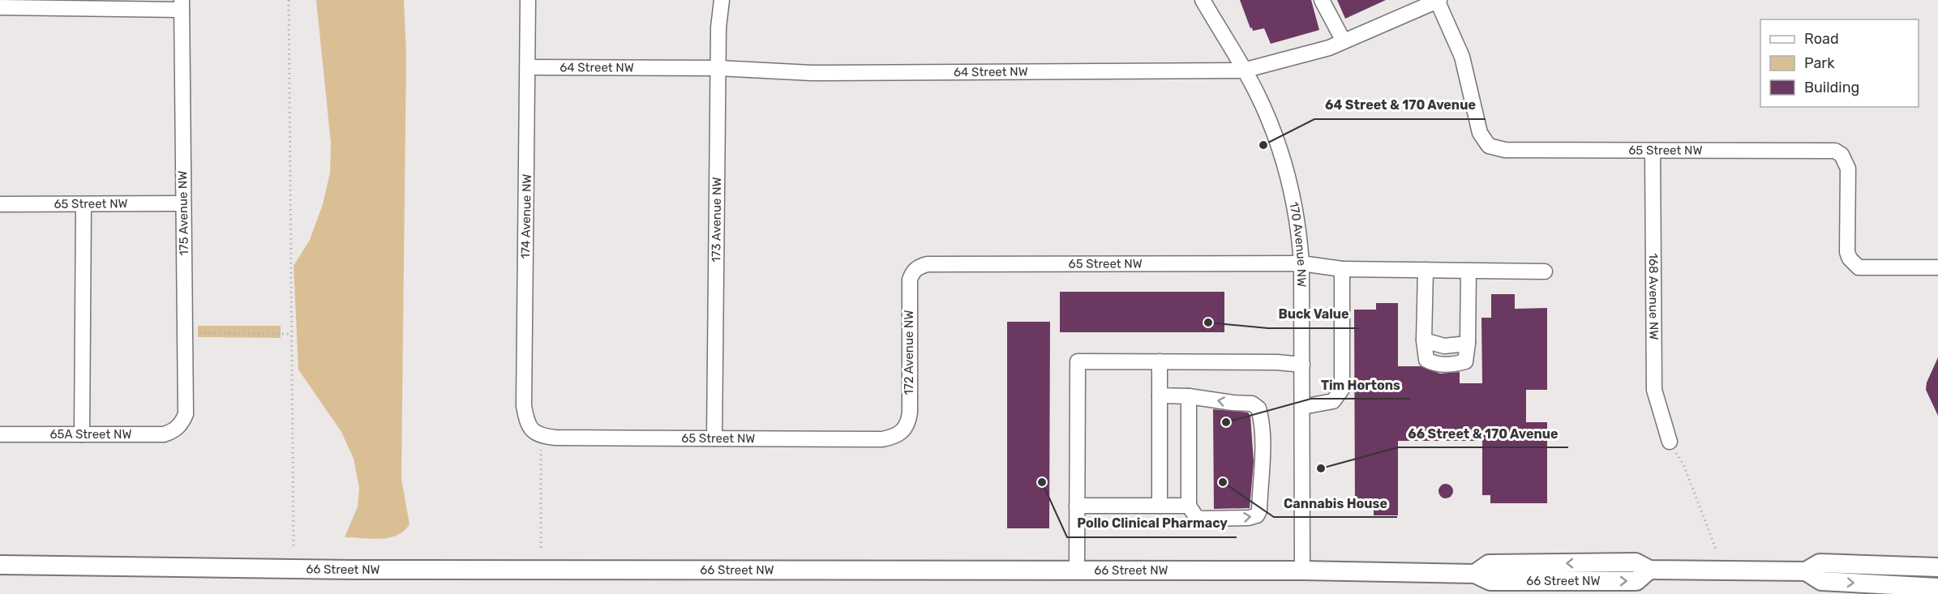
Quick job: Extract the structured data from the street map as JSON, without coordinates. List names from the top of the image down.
{
  "streets": {
    "main road": ["66 Street NW"],
    "street": [
      "64 Street NW",
      "65 Street NW",
      "175 Avenue NW",
      "174 Avenue NW",
      "173 Avenue NW",
      "170 Avenue NW",
      "168 Avenue NW",
      "172 Avenue NW",
      "65A Street NW"
    ]
  },
  "crossings": [
    ["64 Street NW", "65 Street NW"],
    ["64 Street NW", "174 Avenue NW"],
    ["64 Street NW", "173 Avenue NW"],
    ["64 Street NW", "170 Avenue NW"],
    ["65 Street NW", "175 Avenue NW"],
    ["65 Street NW", "174 Avenue NW"],
    ["65 Street NW", "173 Avenue NW"],
    ["65 Street NW", "170 Avenue NW"],
    ["65 Street NW", "168 Avenue NW"],
    ["65 Street NW", "172 Avenue NW"],
    ["175 Avenue NW", "65A Street NW"],
    ["170 Avenue NW", "66 Street NW"]
  ],
  "places": [
    "64 Street & 170 Avenue",
    "Buck Value",
    "Tim Hortons",
    "66 Street & 170 Avenue",
    "Pollo Clinical Pharmacy",
    "Cannabis House"
  ],
  "legend": ["Road", "Park", "Building"]
}
